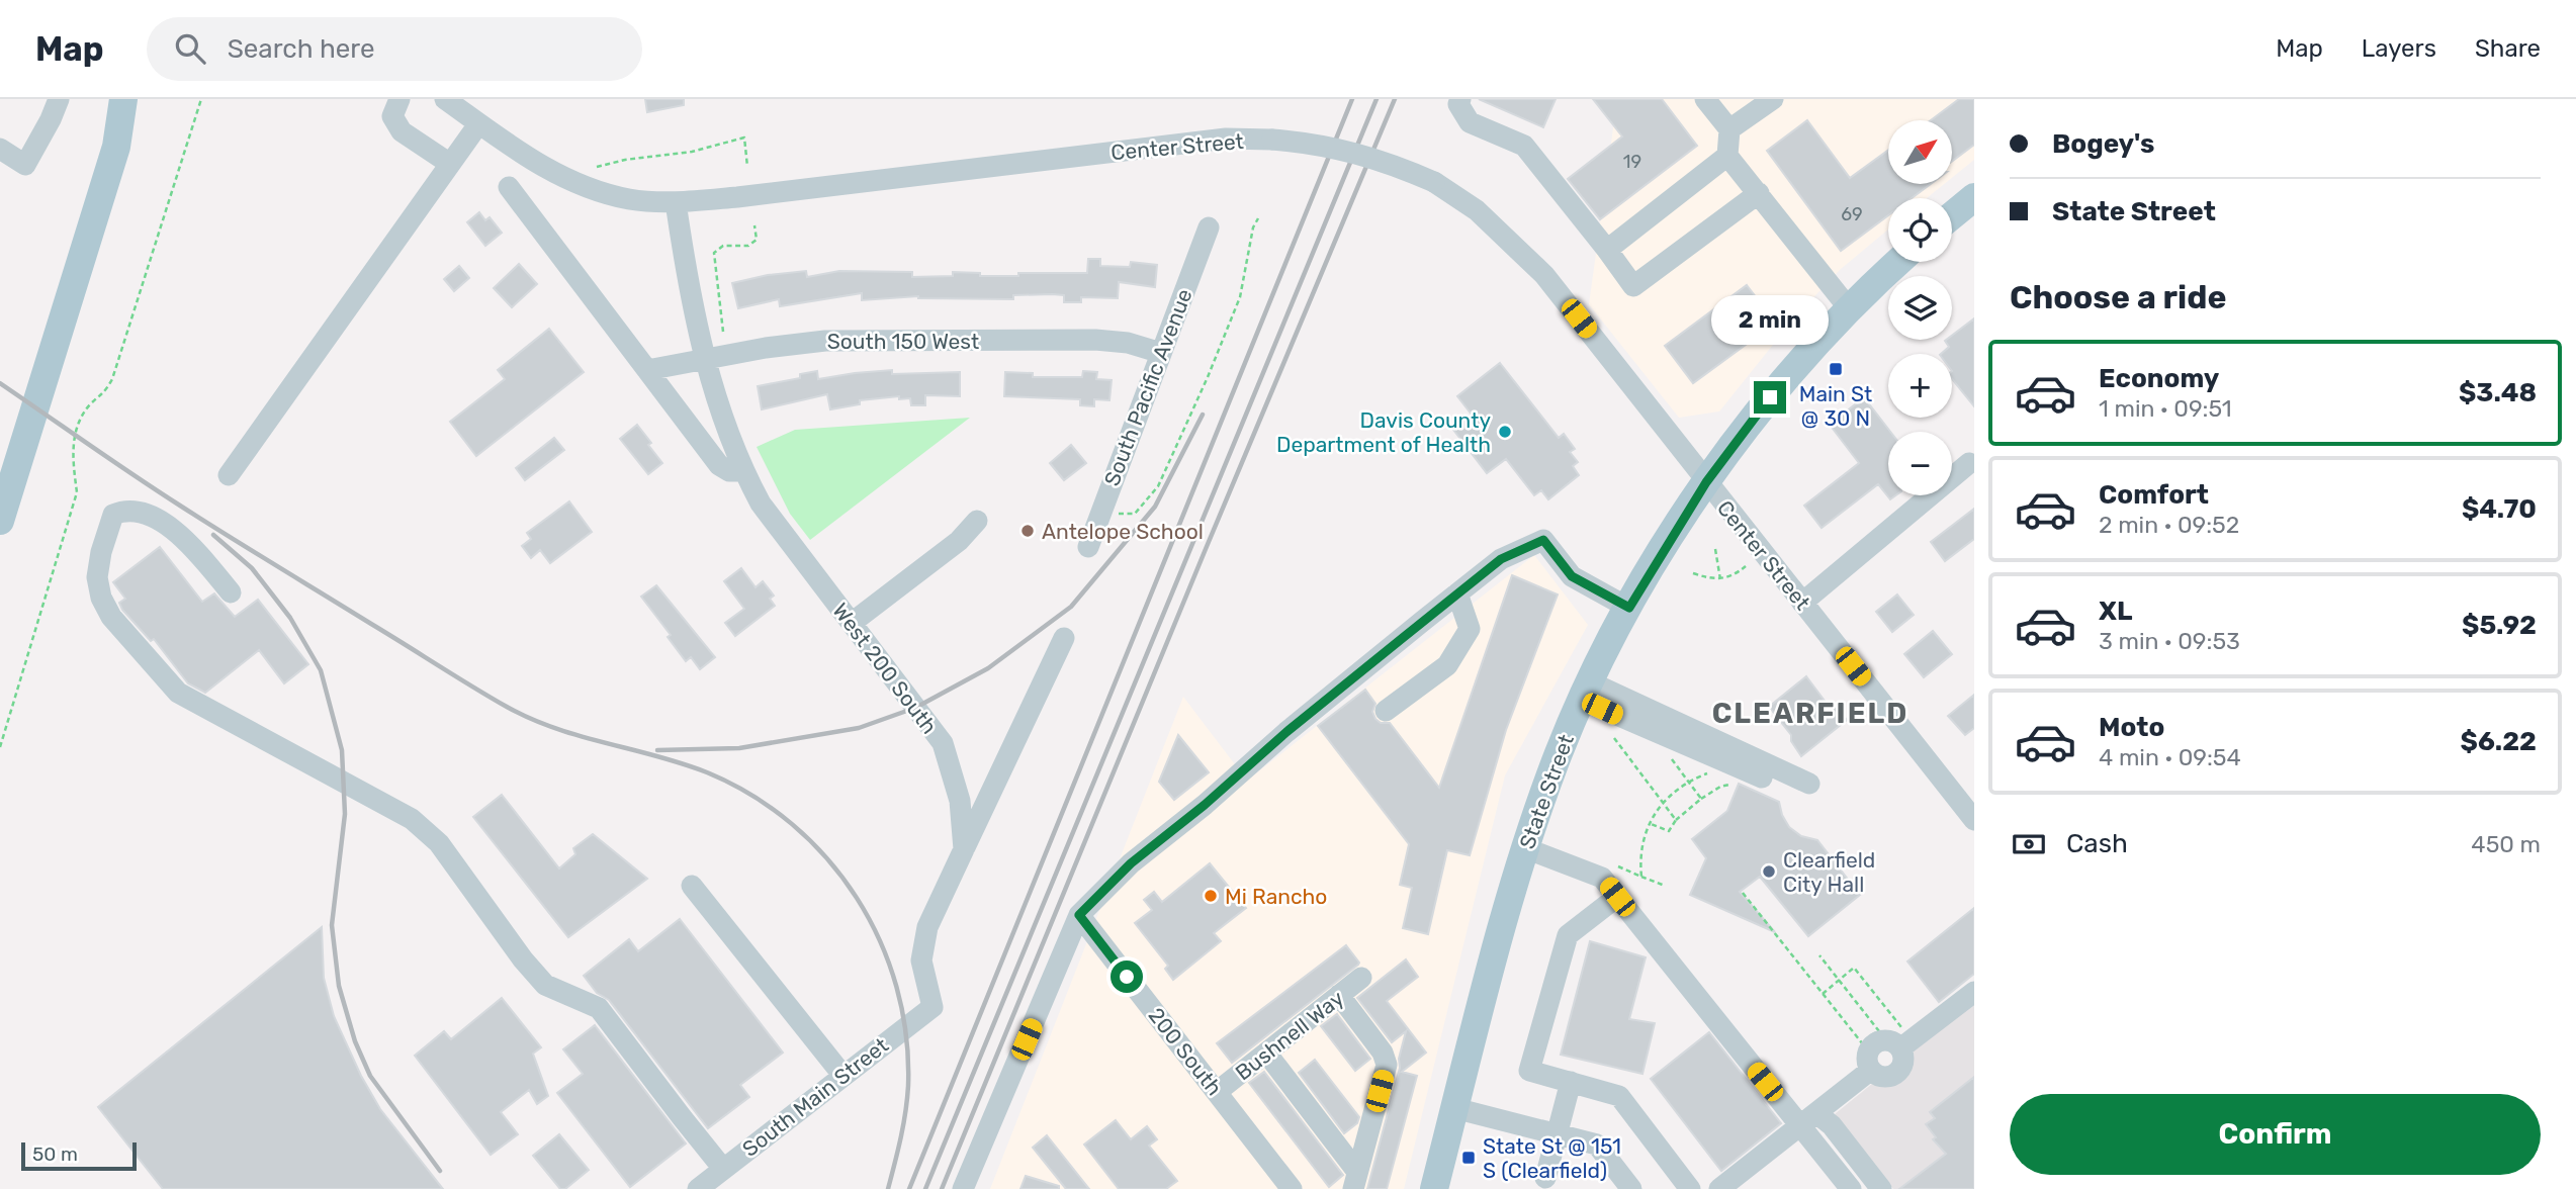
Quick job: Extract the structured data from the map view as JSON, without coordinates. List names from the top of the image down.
{
  "streets": {
    "main road": ["State Street"],
    "street": [
      "Center Street",
      "South 150 West",
      "South Pacific Avenue",
      "West 200 South",
      "Bushnell Way",
      "200 South",
      "South Main Street"
    ]
  },
  "crossings": [
    ["Center Street", "West 200 South"],
    ["Center Street", "State Street"],
    ["South 150 West", "South Pacific Avenue"],
    ["South 150 West", "West 200 South"],
    ["West 200 South", "South Main Street"],
    ["Bushnell Way", "200 South"]
  ],
  "districts": ["CLEARFIELD"],
  "places": {
    "transit": ["Main St @ 30 N", "State St @ 151 S (Clearfield)"],
    "other": [
      "Davis County Department of Health",
      "Antelope School",
      "Clearfield City Hall",
      "Mi Rancho"
    ]
  },
  "house_numbers": ["19", "69"],
  "scale_bar": "50 m",
  "north": "top right",
  "page": {
    "header": "Map",
    "search": "Search here",
    "nav": ["Map", "Layers", "Share"],
    "banner": ["Bogey's", "State Street"],
    "map_buttons": ["+", "−"],
    "heading": "Choose a ride",
    "bubble": "2 min",
    "list": [
      {
        "name": "Economy",
        "note": "1 min · 09:51",
        "value": "$3.48"
      },
      {
        "name": "Comfort",
        "note": "2 min · 09:52",
        "value": "$4.70"
      },
      {
        "name": "XL",
        "note": "3 min · 09:53",
        "value": "$5.92"
      },
      {
        "name": "Moto",
        "note": "4 min · 09:54",
        "value": "$6.22"
      }
    ],
    "pay": ["Cash", "450 m"],
    "buttons": "Confirm",
    "scale": "50 m"
  }
}
